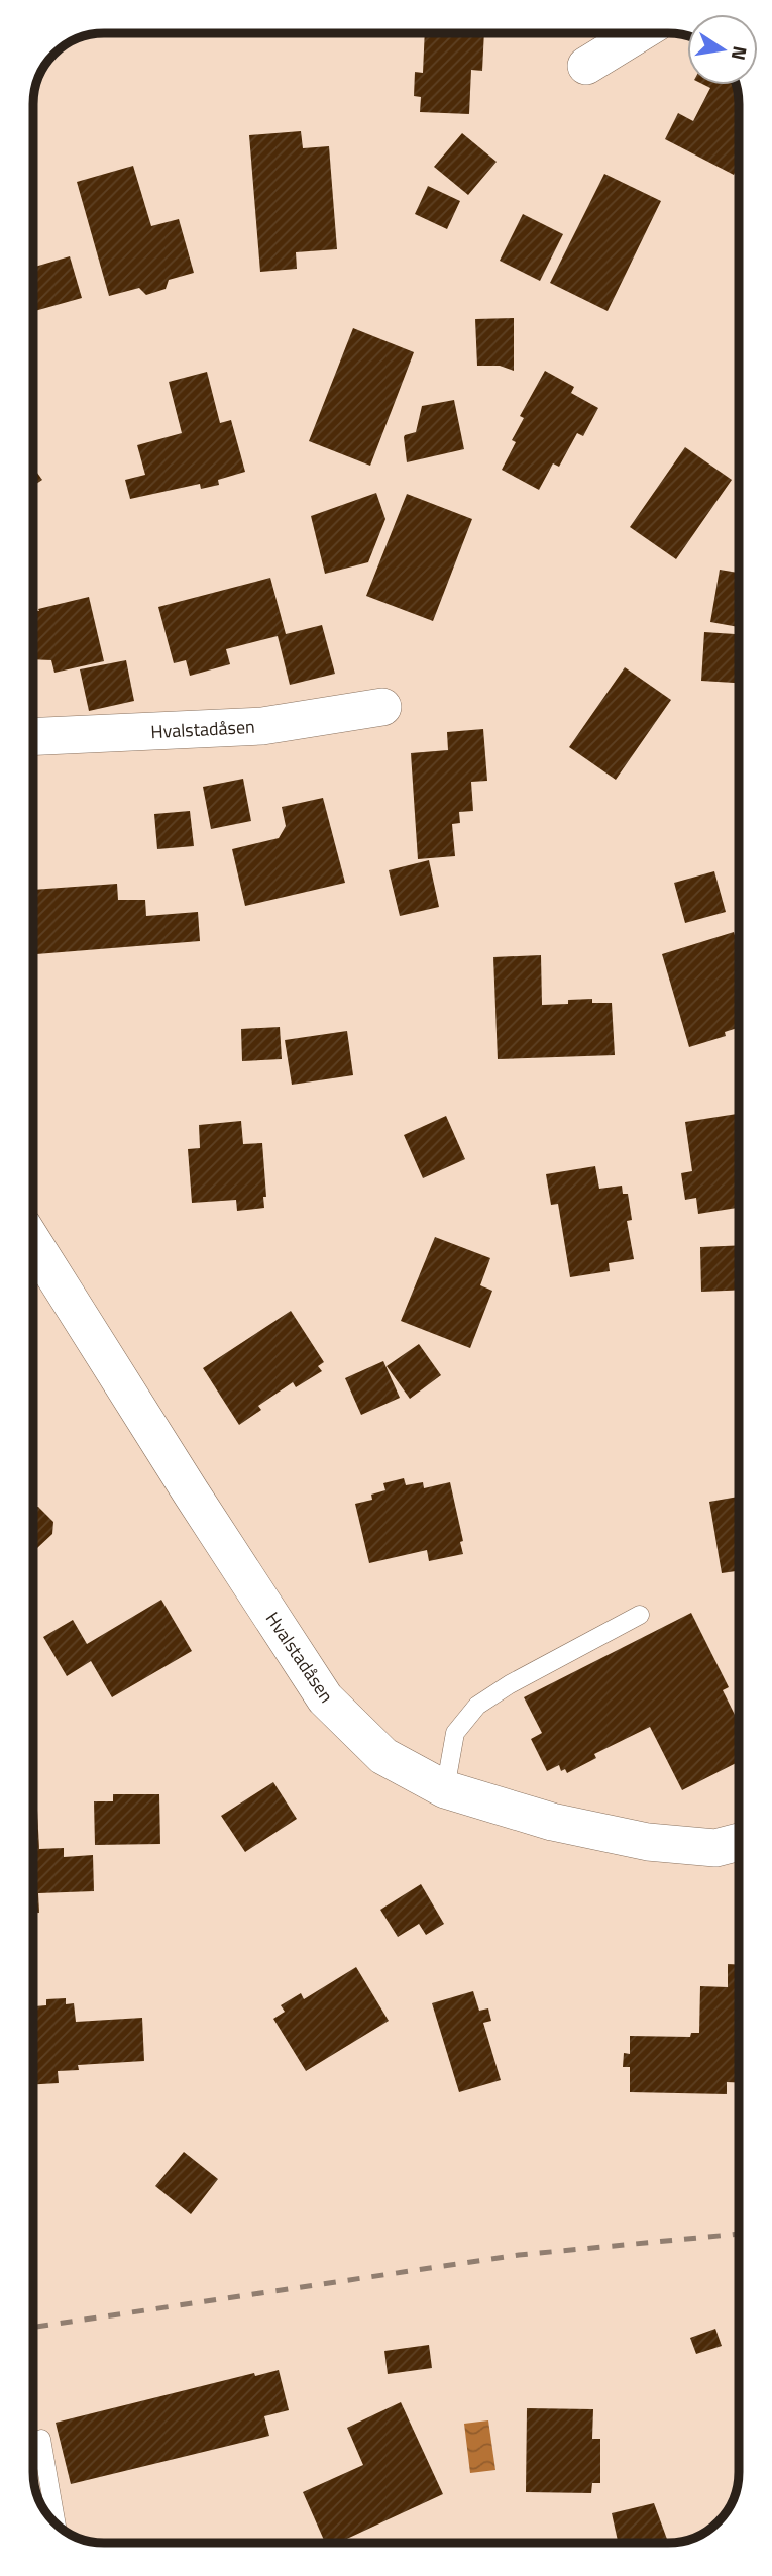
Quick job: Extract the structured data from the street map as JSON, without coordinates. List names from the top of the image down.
{
  "streets": {
    "street": ["Hvalstadåsen"]
  },
  "north": "right"
}
